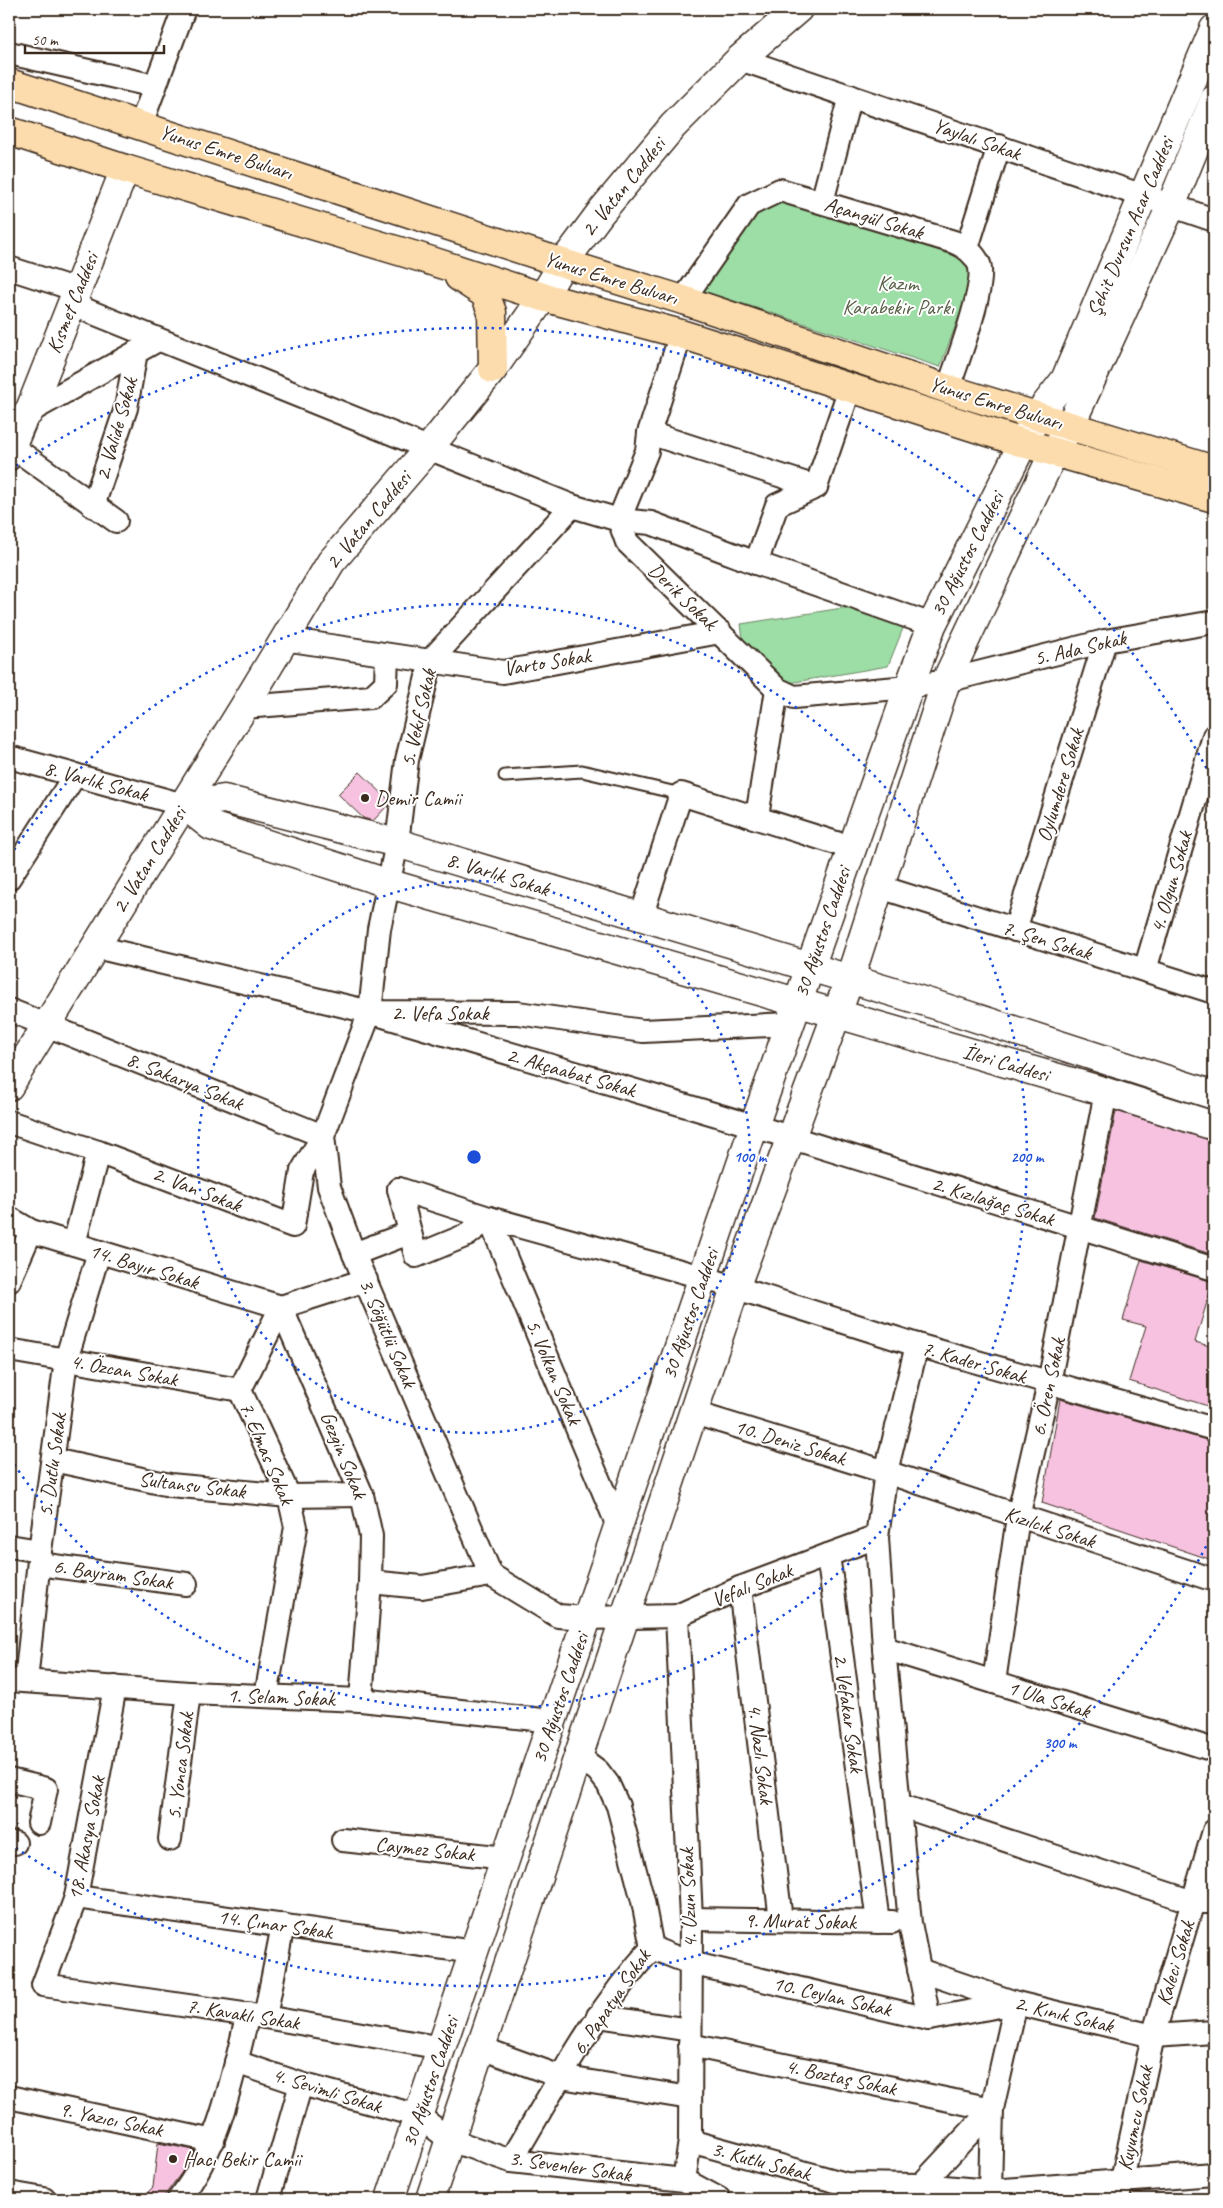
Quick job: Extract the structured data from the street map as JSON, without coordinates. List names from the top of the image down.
{
  "streets": {
    "main road": [
      "Yunus Emre Bulvarı",
      "2. Vatan Caddesi",
      "Şehit Dursun Acar Caddesi",
      "Kısmet Caddesi",
      "30 Ağustos Caddesi",
      "8. Varlık Sokak",
      "İleri Caddesi"
    ],
    "street": [
      "Yaylalı Sokak",
      "Açangül Sokak",
      "2. Valide Sokak",
      "Derik Sokak",
      "5. Ada Sokak",
      "Varto Sokak",
      "5. Vekıf Sokak",
      "Oylumdere Sokak",
      "4. Olgun Sokak",
      "7. Şen Sokak",
      "2. Vefa Sokak",
      "2. Akçaabat Sokak",
      "8. Sakarya Sokak",
      "2. Van Sokak",
      "2. Kızılağaç Sokak",
      "14. Bayır Sokak",
      "3. Söğütlü Sokak",
      "7. Kader Sokak",
      "4. Özcan Sokak",
      "5. Volkan Sokak",
      "6. Ören Sokak",
      "10. Deniz Sokak",
      "7. Elmas Sokak",
      "Gezgin Sokak",
      "5. Dutlu Sokak",
      "Sultansu Sokak",
      "Kızılcık Sokak",
      "6. Bayram Sokak",
      "Vefalı Sokak",
      "1. Selam Sokak",
      "1 Ula Sokak",
      "2. Vefakar Sokak",
      "4. Nazlı Sokak",
      "5. Yonca Sokak",
      "18. Akasya Sokak",
      "Caymez Sokak",
      "4. Uzun Sokak",
      "9. Murat Sokak",
      "14. Çınar Sokak",
      "Kaleci Sokak",
      "10. Ceylan Sokak",
      "6. Papatya Sokak",
      "7. Kavaklı Sokak",
      "2. Kınık Sokak",
      "4. Boztaş Sokak",
      "4. Sevimli Sokak",
      "Kuyumcu Sokak",
      "9. Yazıcı Sokak",
      "3. Kutlu Sokak",
      "3. Sevenler Sokak"
    ]
  },
  "crossings": [
    ["Yaylalı Sokak", "2. Vatan Caddesi"],
    ["Yaylalı Sokak", "Şehit Dursun Acar Caddesi"],
    ["Yunus Emre Bulvarı", "2. Vatan Caddesi"],
    ["Yunus Emre Bulvarı", "Açangül Sokak"],
    ["Yunus Emre Bulvarı", "Şehit Dursun Acar Caddesi"],
    ["Yunus Emre Bulvarı", "Kısmet Caddesi"],
    ["Yunus Emre Bulvarı", "30 Ağustos Caddesi"],
    ["2. Vatan Caddesi", "Varto Sokak"],
    ["2. Vatan Caddesi", "8. Varlık Sokak"],
    ["2. Vatan Caddesi", "2. Vefa Sokak"],
    ["2. Vatan Caddesi", "8. Sakarya Sokak"],
    ["Şehit Dursun Acar Caddesi", "30 Ağustos Caddesi"],
    ["30 Ağustos Caddesi", "Derik Sokak"],
    ["30 Ağustos Caddesi", "5. Ada Sokak"],
    ["30 Ağustos Caddesi", "8. Varlık Sokak"],
    ["30 Ağustos Caddesi", "7. Şen Sokak"],
    ["30 Ağustos Caddesi", "2. Vefa Sokak"],
    ["30 Ağustos Caddesi", "İleri Caddesi"],
    ["30 Ağustos Caddesi", "2. Akçaabat Sokak"],
    ["30 Ağustos Caddesi", "2. Kızılağaç Sokak"],
    ["30 Ağustos Caddesi", "7. Kader Sokak"],
    ["30 Ağustos Caddesi", "5. Volkan Sokak"],
    ["30 Ağustos Caddesi", "10. Deniz Sokak"],
    ["30 Ağustos Caddesi", "1. Selam Sokak"],
    ["30 Ağustos Caddesi", "Caymez Sokak"],
    ["30 Ağustos Caddesi", "14. Çınar Sokak"],
    ["30 Ağustos Caddesi", "6. Papatya Sokak"],
    ["30 Ağustos Caddesi", "7. Kavaklı Sokak"],
    ["30 Ağustos Caddesi", "4. Sevimli Sokak"],
    ["30 Ağustos Caddesi", "3. Sevenler Sokak"],
    ["Derik Sokak", "5. Ada Sokak"],
    ["Derik Sokak", "Varto Sokak"],
    ["5. Ada Sokak", "Oylumdere Sokak"],
    ["Varto Sokak", "5. Vekıf Sokak"],
    ["5. Vekıf Sokak", "8. Varlık Sokak"],
    ["5. Vekıf Sokak", "2. Vefa Sokak"],
    ["5. Vekıf Sokak", "2. Akçaabat Sokak"],
    ["5. Vekıf Sokak", "3. Söğütlü Sokak"],
    ["8. Varlık Sokak", "2. Vefa Sokak"],
    ["8. Varlık Sokak", "İleri Caddesi"],
    ["Oylumdere Sokak", "7. Şen Sokak"],
    ["4. Olgun Sokak", "7. Şen Sokak"],
    ["2. Vefa Sokak", "İleri Caddesi"],
    ["2. Vefa Sokak", "2. Akçaabat Sokak"],
    ["2. Vefa Sokak", "3. Söğütlü Sokak"],
    ["İleri Caddesi", "6. Ören Sokak"],
    ["2. Akçaabat Sokak", "2. Kızılağaç Sokak"],
    ["2. Akçaabat Sokak", "3. Söğütlü Sokak"],
    ["8. Sakarya Sokak", "2. Van Sokak"],
    ["8. Sakarya Sokak", "3. Söğütlü Sokak"],
    ["2. Van Sokak", "3. Söğütlü Sokak"],
    ["2. Kızılağaç Sokak", "6. Ören Sokak"],
    ["14. Bayır Sokak", "7. Elmas Sokak"],
    ["14. Bayır Sokak", "Gezgin Sokak"],
    ["14. Bayır Sokak", "5. Dutlu Sokak"],
    ["7. Kader Sokak", "6. Ören Sokak"],
    ["4. Özcan Sokak", "7. Elmas Sokak"],
    ["4. Özcan Sokak", "5. Dutlu Sokak"],
    ["6. Ören Sokak", "Kızılcık Sokak"],
    ["6. Ören Sokak", "1 Ula Sokak"],
    ["10. Deniz Sokak", "Kızılcık Sokak"],
    ["7. Elmas Sokak", "Gezgin Sokak"],
    ["7. Elmas Sokak", "Sultansu Sokak"],
    ["7. Elmas Sokak", "1. Selam Sokak"],
    ["Gezgin Sokak", "Sultansu Sokak"],
    ["Gezgin Sokak", "1. Selam Sokak"],
    ["5. Dutlu Sokak", "Sultansu Sokak"],
    ["5. Dutlu Sokak", "6. Bayram Sokak"],
    ["5. Dutlu Sokak", "1. Selam Sokak"],
    ["Vefalı Sokak", "2. Vefakar Sokak"],
    ["Vefalı Sokak", "4. Nazlı Sokak"],
    ["Vefalı Sokak", "4. Uzun Sokak"],
    ["1. Selam Sokak", "5. Yonca Sokak"],
    ["1. Selam Sokak", "18. Akasya Sokak"],
    ["2. Vefakar Sokak", "9. Murat Sokak"],
    ["4. Nazlı Sokak", "9. Murat Sokak"],
    ["18. Akasya Sokak", "14. Çınar Sokak"],
    ["18. Akasya Sokak", "7. Kavaklı Sokak"],
    ["4. Uzun Sokak", "9. Murat Sokak"],
    ["4. Uzun Sokak", "10. Ceylan Sokak"],
    ["4. Uzun Sokak", "4. Boztaş Sokak"],
    ["4. Uzun Sokak", "3. Kutlu Sokak"],
    ["4. Uzun Sokak", "3. Sevenler Sokak"],
    ["Kaleci Sokak", "2. Kınık Sokak"],
    ["Kaleci Sokak", "Kuyumcu Sokak"],
    ["10. Ceylan Sokak", "6. Papatya Sokak"],
    ["10. Ceylan Sokak", "2. Kınık Sokak"],
    ["6. Papatya Sokak", "4. Boztaş Sokak"],
    ["6. Papatya Sokak", "3. Sevenler Sokak"],
    ["2. Kınık Sokak", "Kuyumcu Sokak"],
    ["4. Sevimli Sokak", "3. Sevenler Sokak"],
    ["Kuyumcu Sokak", "3. Kutlu Sokak"]
  ],
  "parks": ["Kazım Karabekir Parkı"],
  "places": ["Demir Camii", "Hacı Bekir Camii"],
  "scale_bar": "50 m",
  "rings": ["100 m", "200 m", "300 m"]
}
